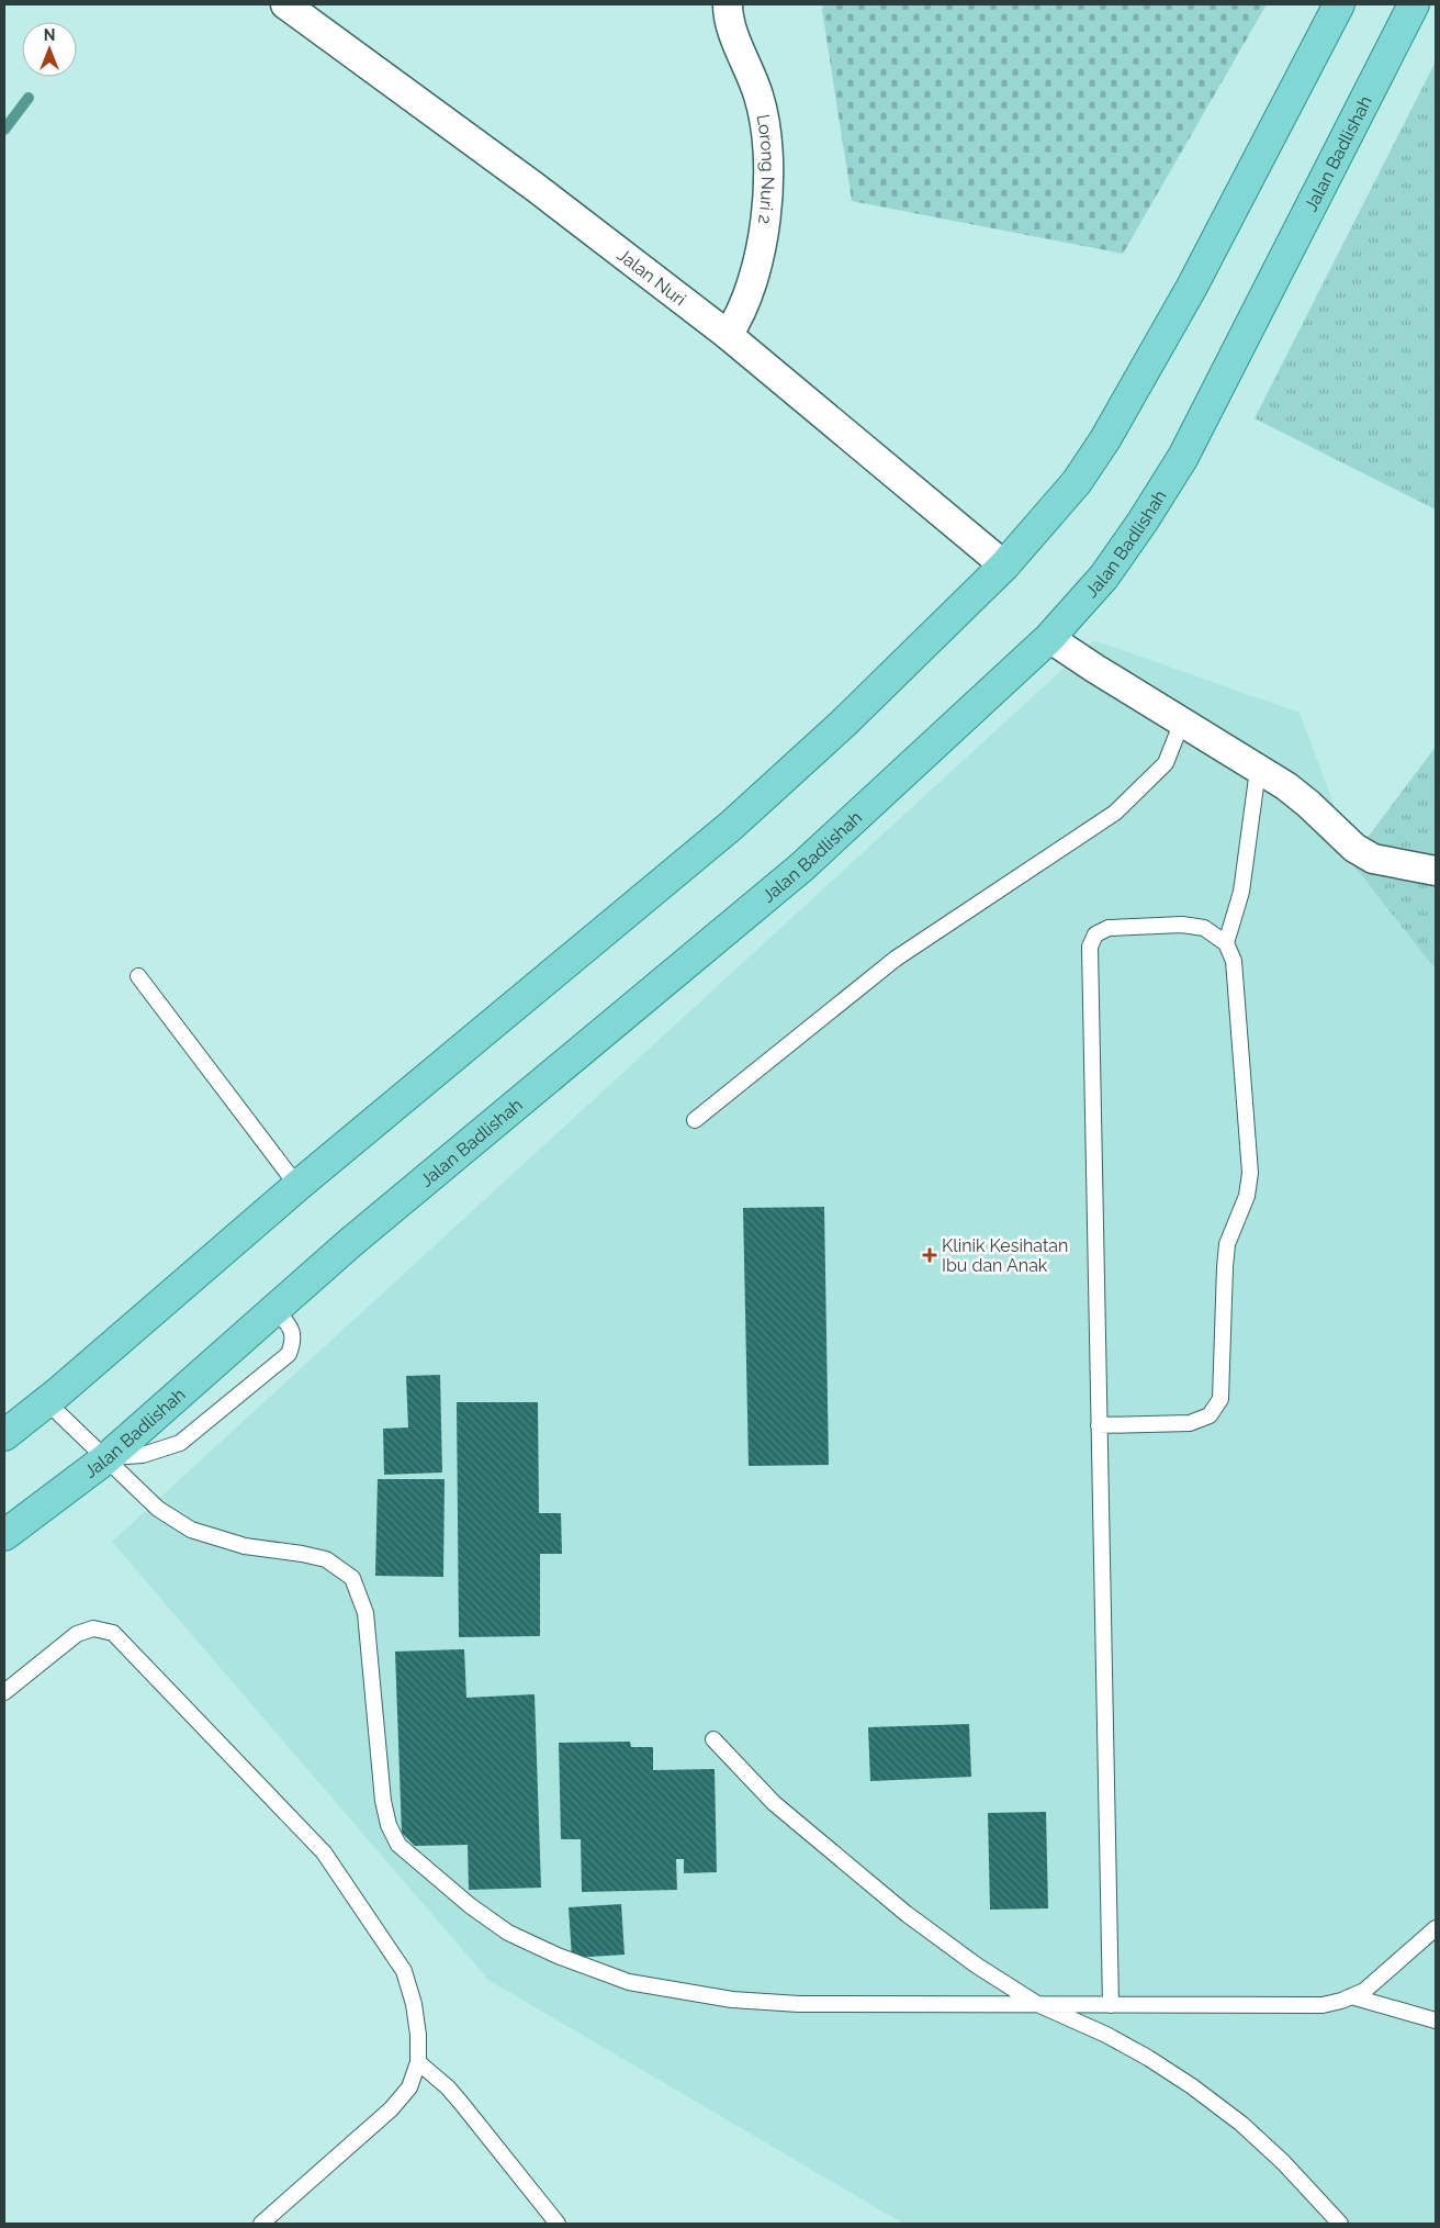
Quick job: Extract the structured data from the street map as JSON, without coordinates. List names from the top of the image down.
{
  "streets": {
    "main road": ["Jalan Badlishah"],
    "street": ["Lorong Nuri 2", "Jalan Nuri"]
  },
  "crossings": [
    ["Lorong Nuri 2", "Jalan Nuri"]
  ],
  "places": {
    "health": ["Klinik Kesihatan Ibu dan Anak"]
  },
  "north": "top"
}
